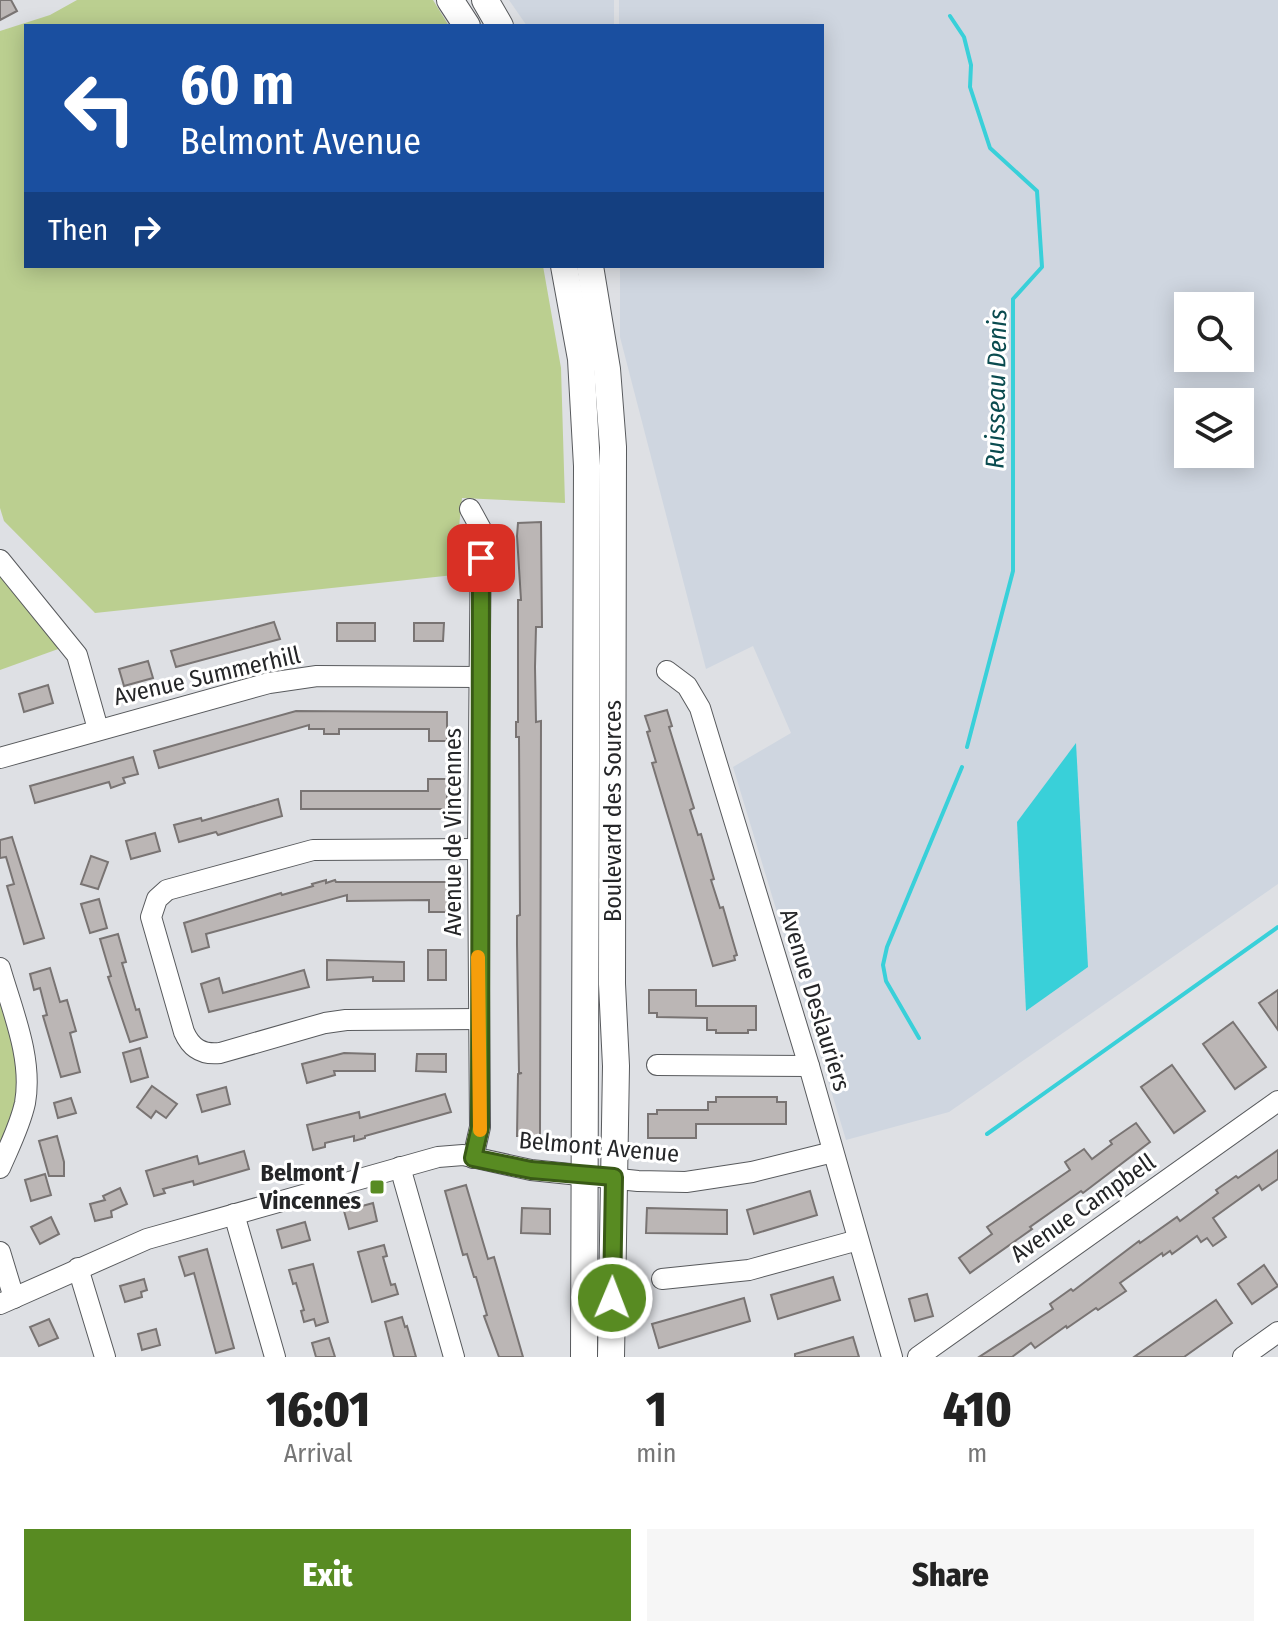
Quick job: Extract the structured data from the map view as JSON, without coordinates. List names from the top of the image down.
{
  "streets": {
    "main road": ["Boulevard des Sources"],
    "street": [
      "Avenue Summerhill",
      "Avenue de Vincennes",
      "Avenue Deslauriers",
      "Belmont Avenue",
      "Avenue Campbell"
    ]
  },
  "crossings": [
    ["Avenue Summerhill", "Avenue de Vincennes"],
    ["Boulevard des Sources", "Belmont Avenue"],
    ["Avenue de Vincennes", "Belmont Avenue"],
    ["Avenue Deslauriers", "Belmont Avenue"]
  ],
  "water": ["Ruisseau Denis"],
  "places": {
    "transit": ["Belmont / Vincennes"]
  },
  "page": {
    "turn": ["60 m", "Belmont Avenue"],
    "then": "Then",
    "eta": [
      "16:01",
      "Arrival",
      "1",
      "min",
      "410",
      "m"
    ],
    "buttons": ["Exit", "Share"]
  }
}
